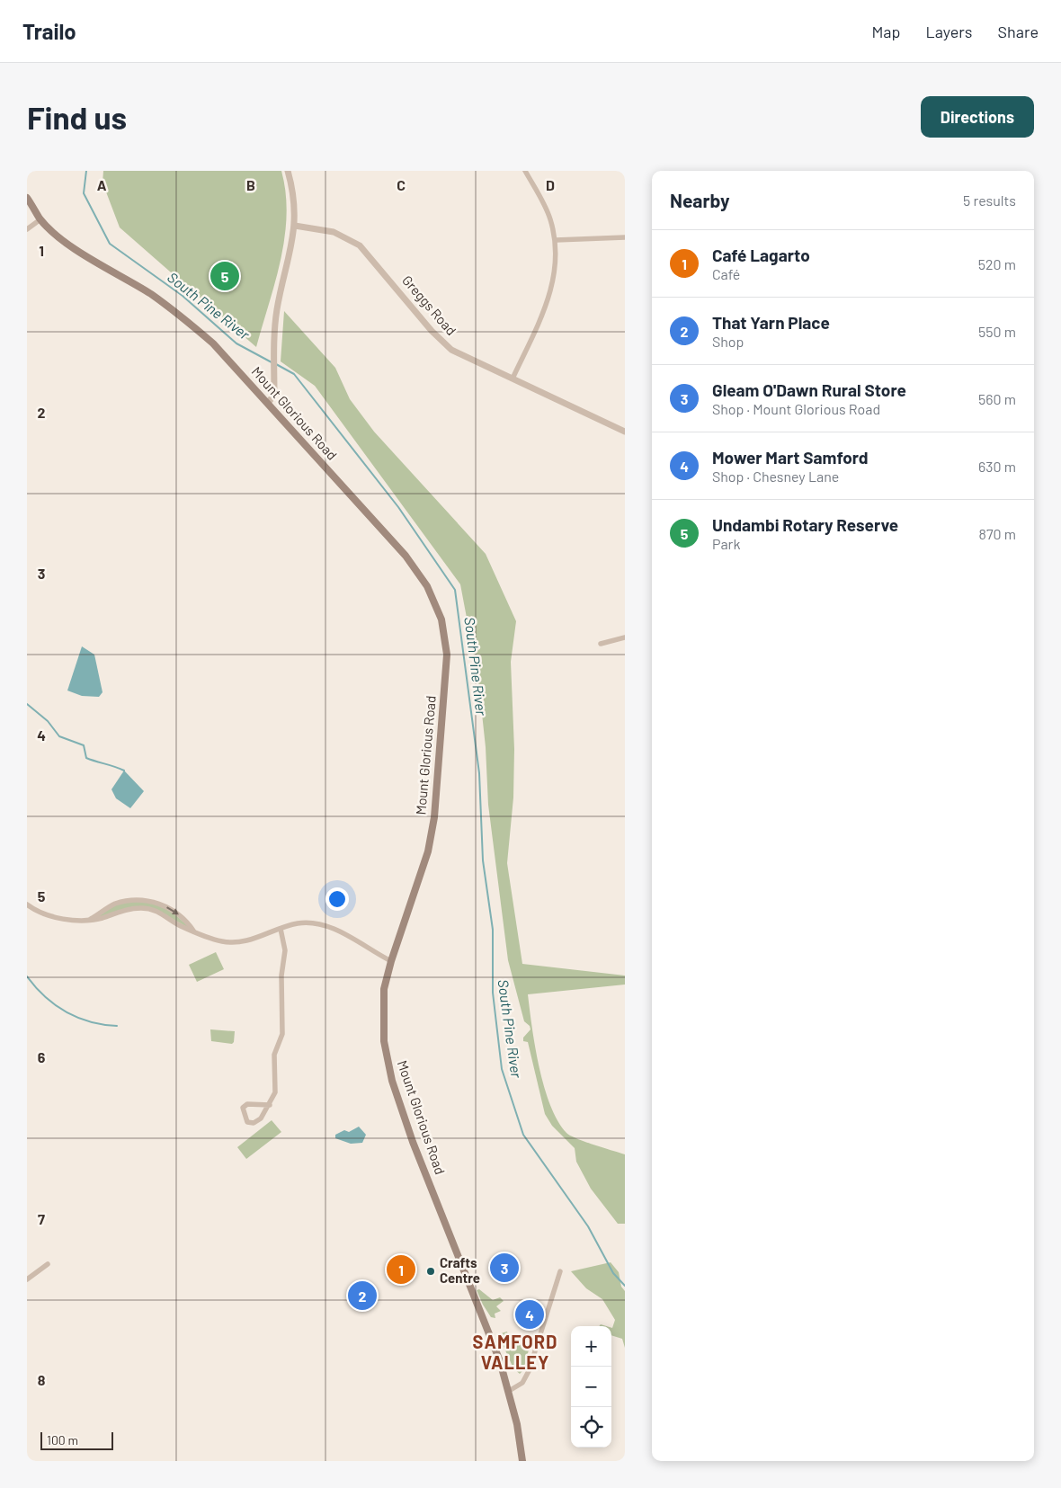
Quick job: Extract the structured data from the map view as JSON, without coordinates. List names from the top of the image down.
{
  "streets": {
    "main road": ["Mount Glorious Road"],
    "street": ["Greggs Road"]
  },
  "districts": ["SAMFORD VALLEY"],
  "water": ["South Pine River"],
  "places": ["Crafts Centre"],
  "scale_bar": "100 m",
  "page": {
    "header": "Trailo",
    "nav": ["Map", "Layers", "Share"],
    "buttons": "Directions",
    "title": "Find us",
    "heading": ["Nearby", "5 results"],
    "list": [
      {
        "mark": "1",
        "name": "Café Lagarto",
        "note": "Café",
        "value": "520 m"
      },
      {
        "mark": "2",
        "name": "That Yarn Place",
        "note": "Shop",
        "value": "550 m"
      },
      {
        "mark": "3",
        "name": "Gleam O'Dawn Rural Store",
        "note": "Shop · Mount Glorious Road",
        "value": "560 m"
      },
      {
        "mark": "4",
        "name": "Mower Mart Samford",
        "note": "Shop · Chesney Lane",
        "value": "630 m"
      },
      {
        "mark": "5",
        "name": "Undambi Rotary Reserve",
        "note": "Park",
        "value": "870 m"
      }
    ],
    "pins": [
      "5",
      "3",
      "1",
      "2",
      "4"
    ],
    "map_buttons": ["+", "−"],
    "scale": "100 m"
  },
  "grid": {
    "columns": [
      "A",
      "B",
      "C",
      "D"
    ],
    "rows": [
      "1",
      "2",
      "3",
      "4",
      "5",
      "6",
      "7",
      "8"
    ]
  }
}
